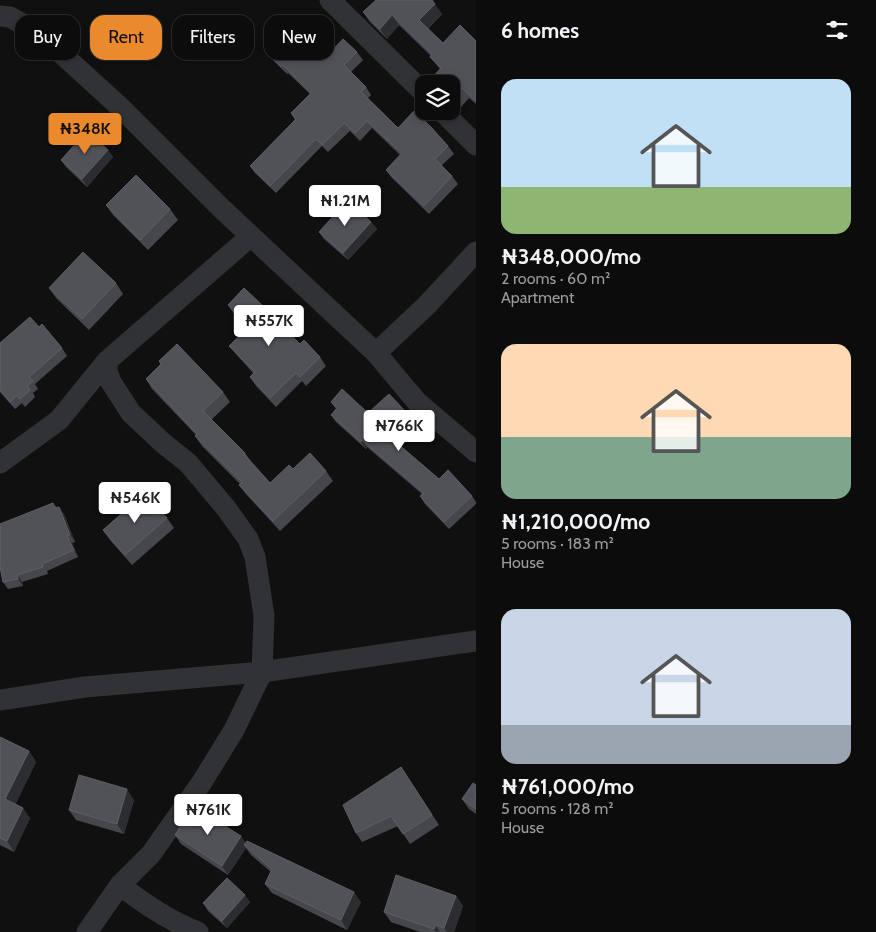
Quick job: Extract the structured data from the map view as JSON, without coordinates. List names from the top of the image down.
{
  "page": {
    "heading": "6 homes",
    "chip": [
      "Buy",
      "Rent",
      "Filters",
      "New"
    ],
    "list": [
      {
        "name": "₦348,000/mo",
        "note": "2 rooms · 60 m² · Apartment"
      },
      {
        "name": "₦1,210,000/mo",
        "note": "5 rooms · 183 m² · House"
      },
      {
        "name": "₦761,000/mo",
        "note": "5 rooms · 128 m² · House"
      }
    ],
    "price": [
      "₦348K",
      "₦1.21M",
      "₦557K",
      "₦766K",
      "₦546K",
      "₦761K"
    ]
  }
}
